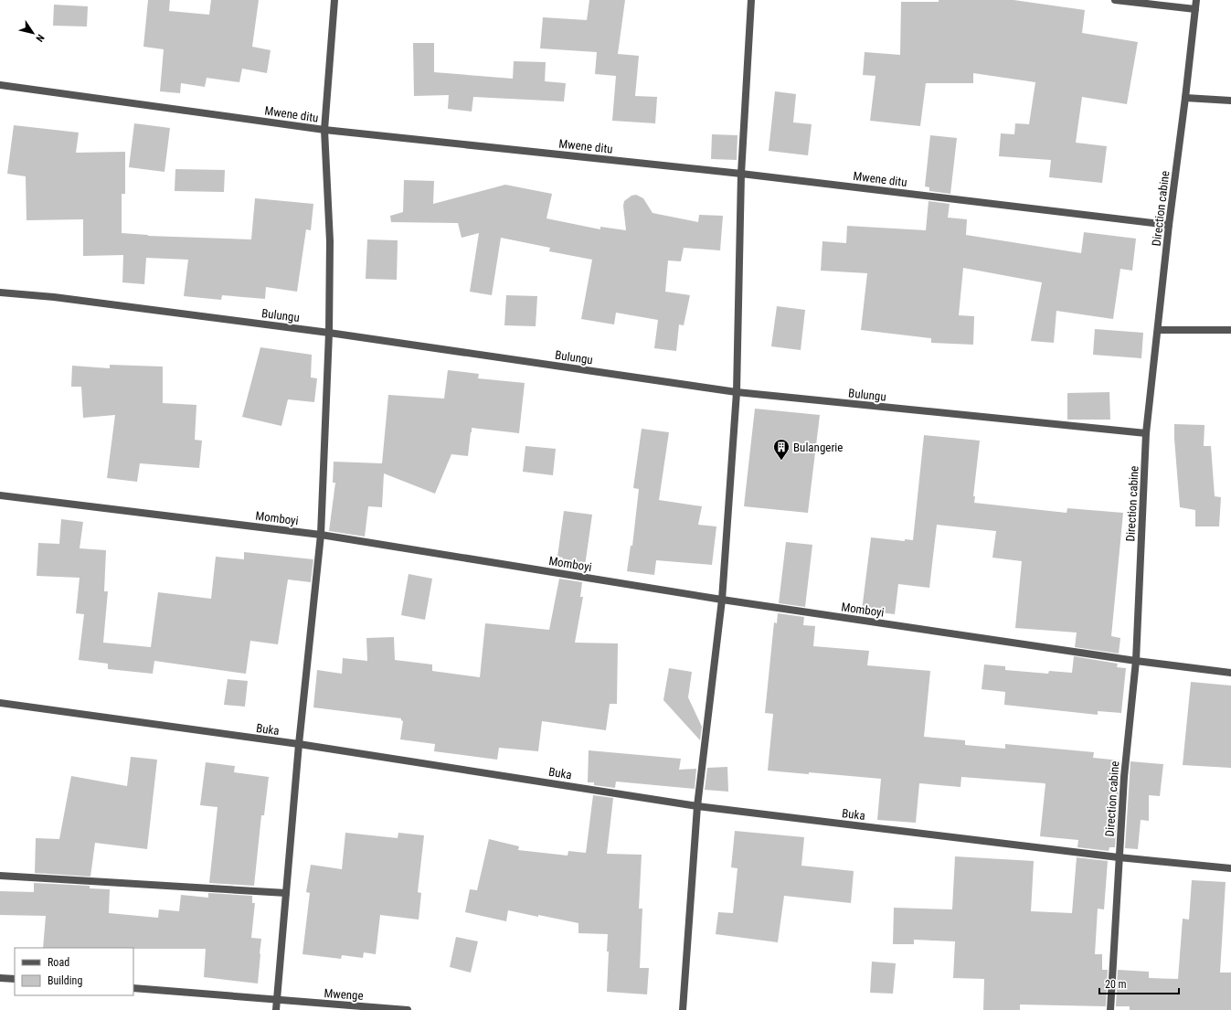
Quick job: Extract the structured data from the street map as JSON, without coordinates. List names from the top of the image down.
{
  "streets": {
    "street": [
      "Mwene ditu",
      "Direction cabine",
      "Bulungu",
      "Momboyi",
      "Buka",
      "Mwenge"
    ]
  },
  "crossings": [
    ["Mwene ditu", "Direction cabine"],
    ["Direction cabine", "Bulungu"],
    ["Direction cabine", "Momboyi"],
    ["Direction cabine", "Buka"]
  ],
  "places": {
    "building": ["Bulangerie"]
  },
  "legend": ["Road", "Building"],
  "scale_bar": "20 m",
  "north": "bottom right"
}
